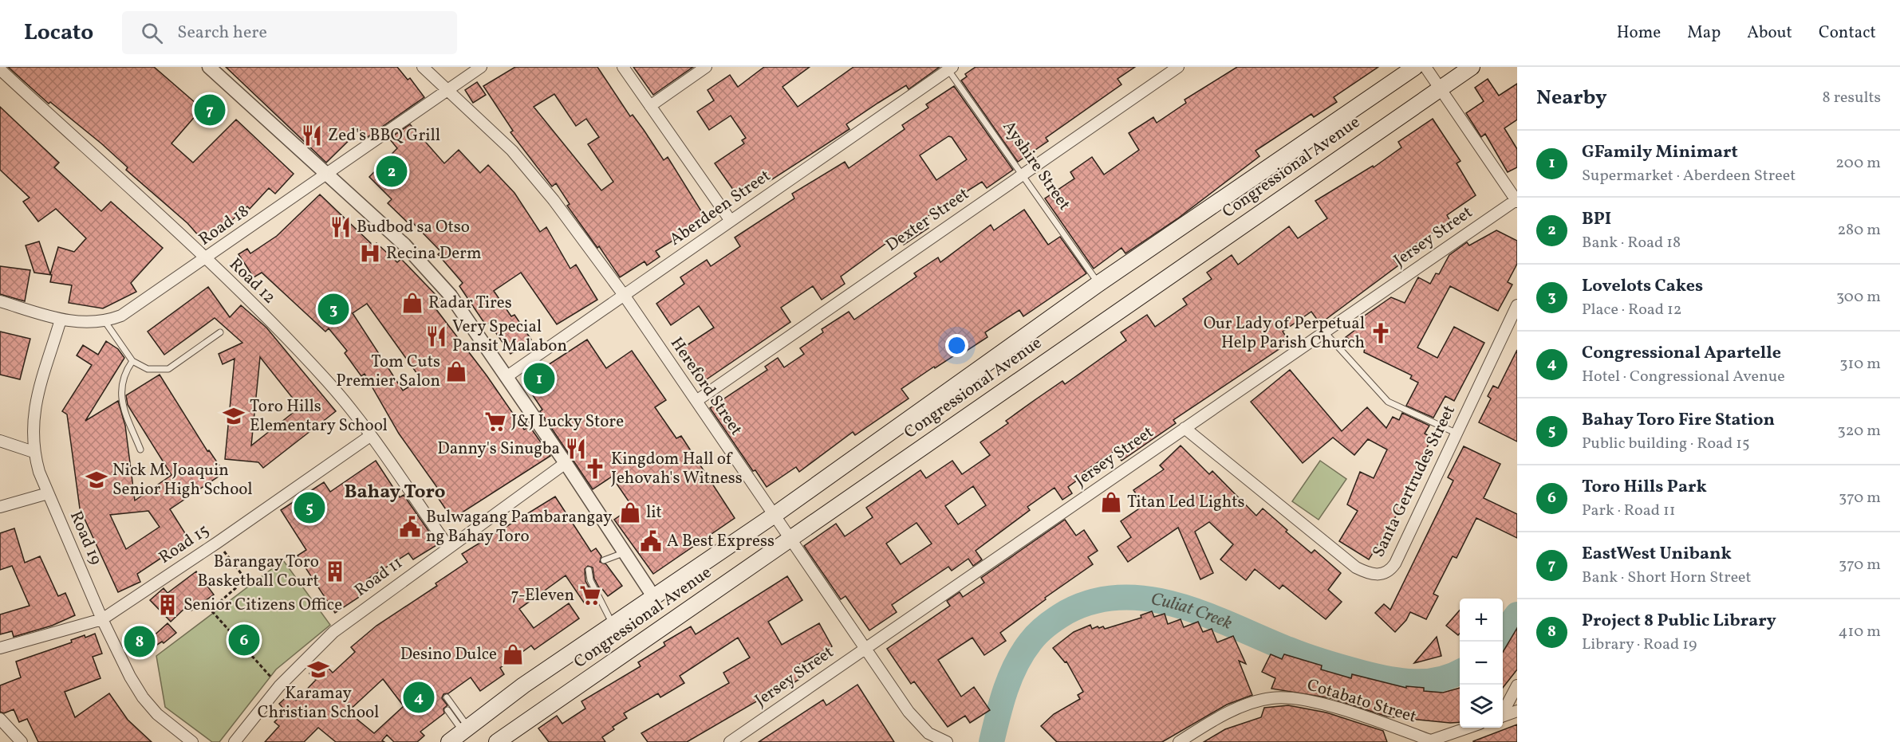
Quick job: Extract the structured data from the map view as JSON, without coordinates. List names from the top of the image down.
{
  "streets": {
    "main road": ["Congressional Avenue"],
    "street": [
      "Aberdeen Street",
      "Dexter Street",
      "Road 18",
      "Jersey Street",
      "Road 12",
      "Hereford Street",
      "Santa Gertrudes Street",
      "Road 19",
      "Road 15",
      "Road 11",
      "Cotabato Street"
    ],
    "lane": ["Ayshire Street"]
  },
  "crossings": [
    ["Ayshire Street", "Congressional Avenue"],
    ["Ayshire Street", "Aberdeen Street"],
    ["Ayshire Street", "Dexter Street"],
    ["Congressional Avenue", "Hereford Street"],
    ["Aberdeen Street", "Hereford Street"],
    ["Dexter Street", "Hereford Street"],
    ["Road 18", "Road 12"],
    ["Road 18", "Hereford Street"],
    ["Road 18", "Road 19"],
    ["Jersey Street", "Hereford Street"],
    ["Jersey Street", "Santa Gertrudes Street"],
    ["Road 12", "Road 15"],
    ["Road 12", "Road 11"],
    ["Road 19", "Road 15"]
  ],
  "districts": ["Bahay Toro"],
  "water": ["Culiat Creek"],
  "places": {
    "restaurant": [
      "Zed's BBQ Grill",
      "Budbod sa Otso",
      "Very Special Pansit Malabon",
      "Danny's Sinugba"
    ],
    "hospital": ["Recina Derm"],
    "shop": [
      "Radar Tires",
      "Tom Cuts Premier Salon",
      "Titan Led Lights",
      "lit",
      "Desino Dulce"
    ],
    "church": ["Our Lady of Perpetual Help Parish Church", "Kingdom Hall of Jehovah's Witness"],
    "school or university": ["Toro Hills Elementary School", "Nick M. Joaquin Senior High School", "Karamay Christian School"],
    "supermarket": ["J&J Lucky Store", "7-Eleven"],
    "public building": ["Bulwagang Pambarangay ng Bahay Toro", "A Best Express"],
    "building": ["Barangay Toro Basketball Court", "Senior Citizens Office"]
  },
  "page": {
    "header": "Locato",
    "search": "Search here",
    "nav": [
      "Home",
      "Map",
      "About",
      "Contact"
    ],
    "heading": ["Nearby", "8 results"],
    "pins": [
      "7",
      "2",
      "3",
      "1",
      "5",
      "6",
      "8",
      "4"
    ],
    "list": [
      {
        "mark": "1",
        "name": "GFamily Minimart",
        "note": "Supermarket · Aberdeen Street",
        "value": "200 m"
      },
      {
        "mark": "2",
        "name": "BPI",
        "note": "Bank · Road 18",
        "value": "280 m"
      },
      {
        "mark": "3",
        "name": "Lovelots Cakes",
        "note": "Place · Road 12",
        "value": "300 m"
      },
      {
        "mark": "4",
        "name": "Congressional Apartelle",
        "note": "Hotel · Congressional Avenue",
        "value": "310 m"
      },
      {
        "mark": "5",
        "name": "Bahay Toro Fire Station",
        "note": "Public building · Road 15",
        "value": "320 m"
      },
      {
        "mark": "6",
        "name": "Toro Hills Park",
        "note": "Park · Road 11",
        "value": "370 m"
      },
      {
        "mark": "7",
        "name": "EastWest Unibank",
        "note": "Bank · Short Horn Street",
        "value": "370 m"
      },
      {
        "mark": "8",
        "name": "Project 8 Public Library",
        "note": "Library · Road 19",
        "value": "410 m"
      }
    ],
    "map_buttons": ["+", "−"]
  }
}
